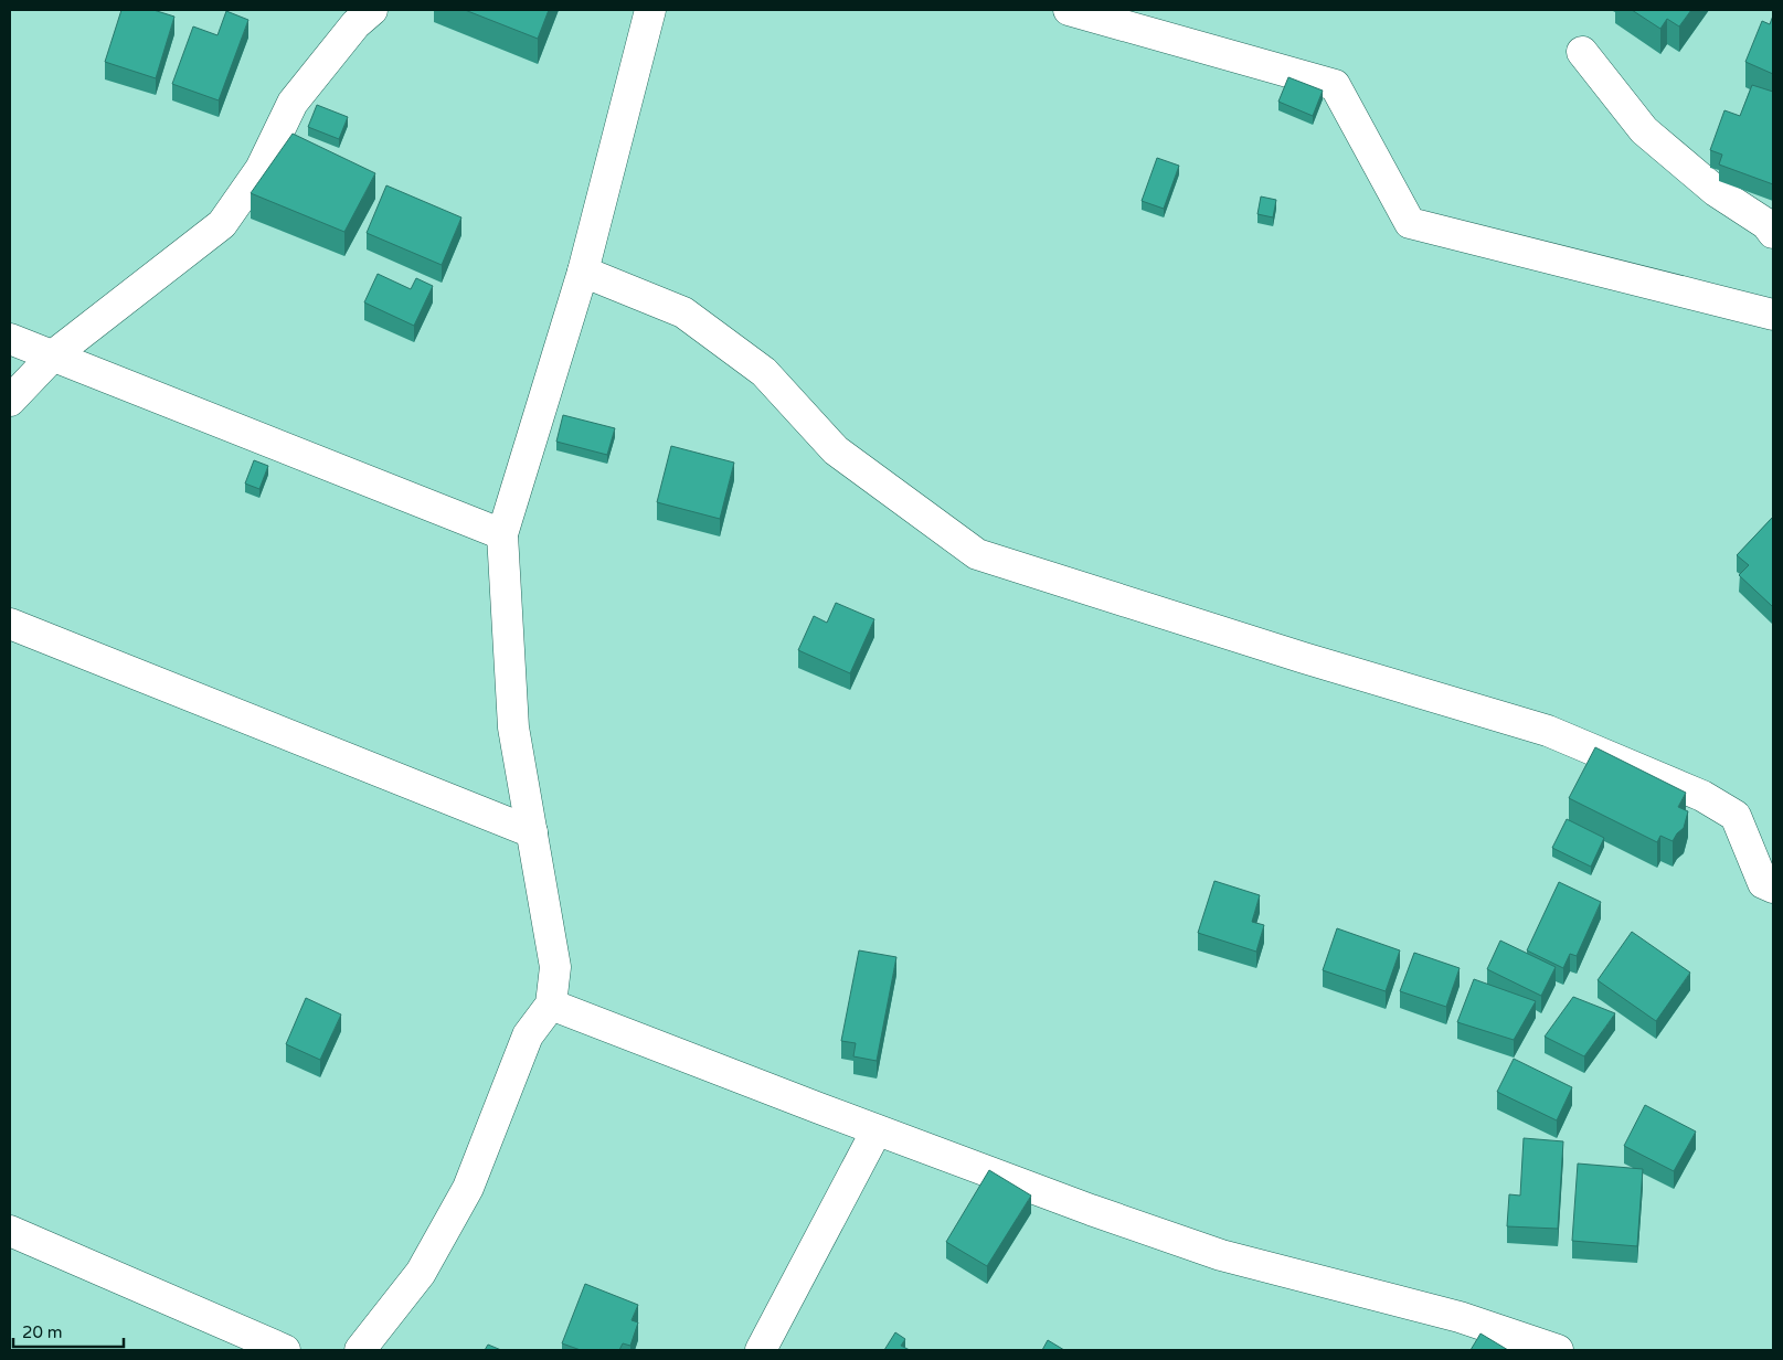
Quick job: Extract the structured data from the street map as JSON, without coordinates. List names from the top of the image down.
{
  "scale_bar": "20 m"
}
